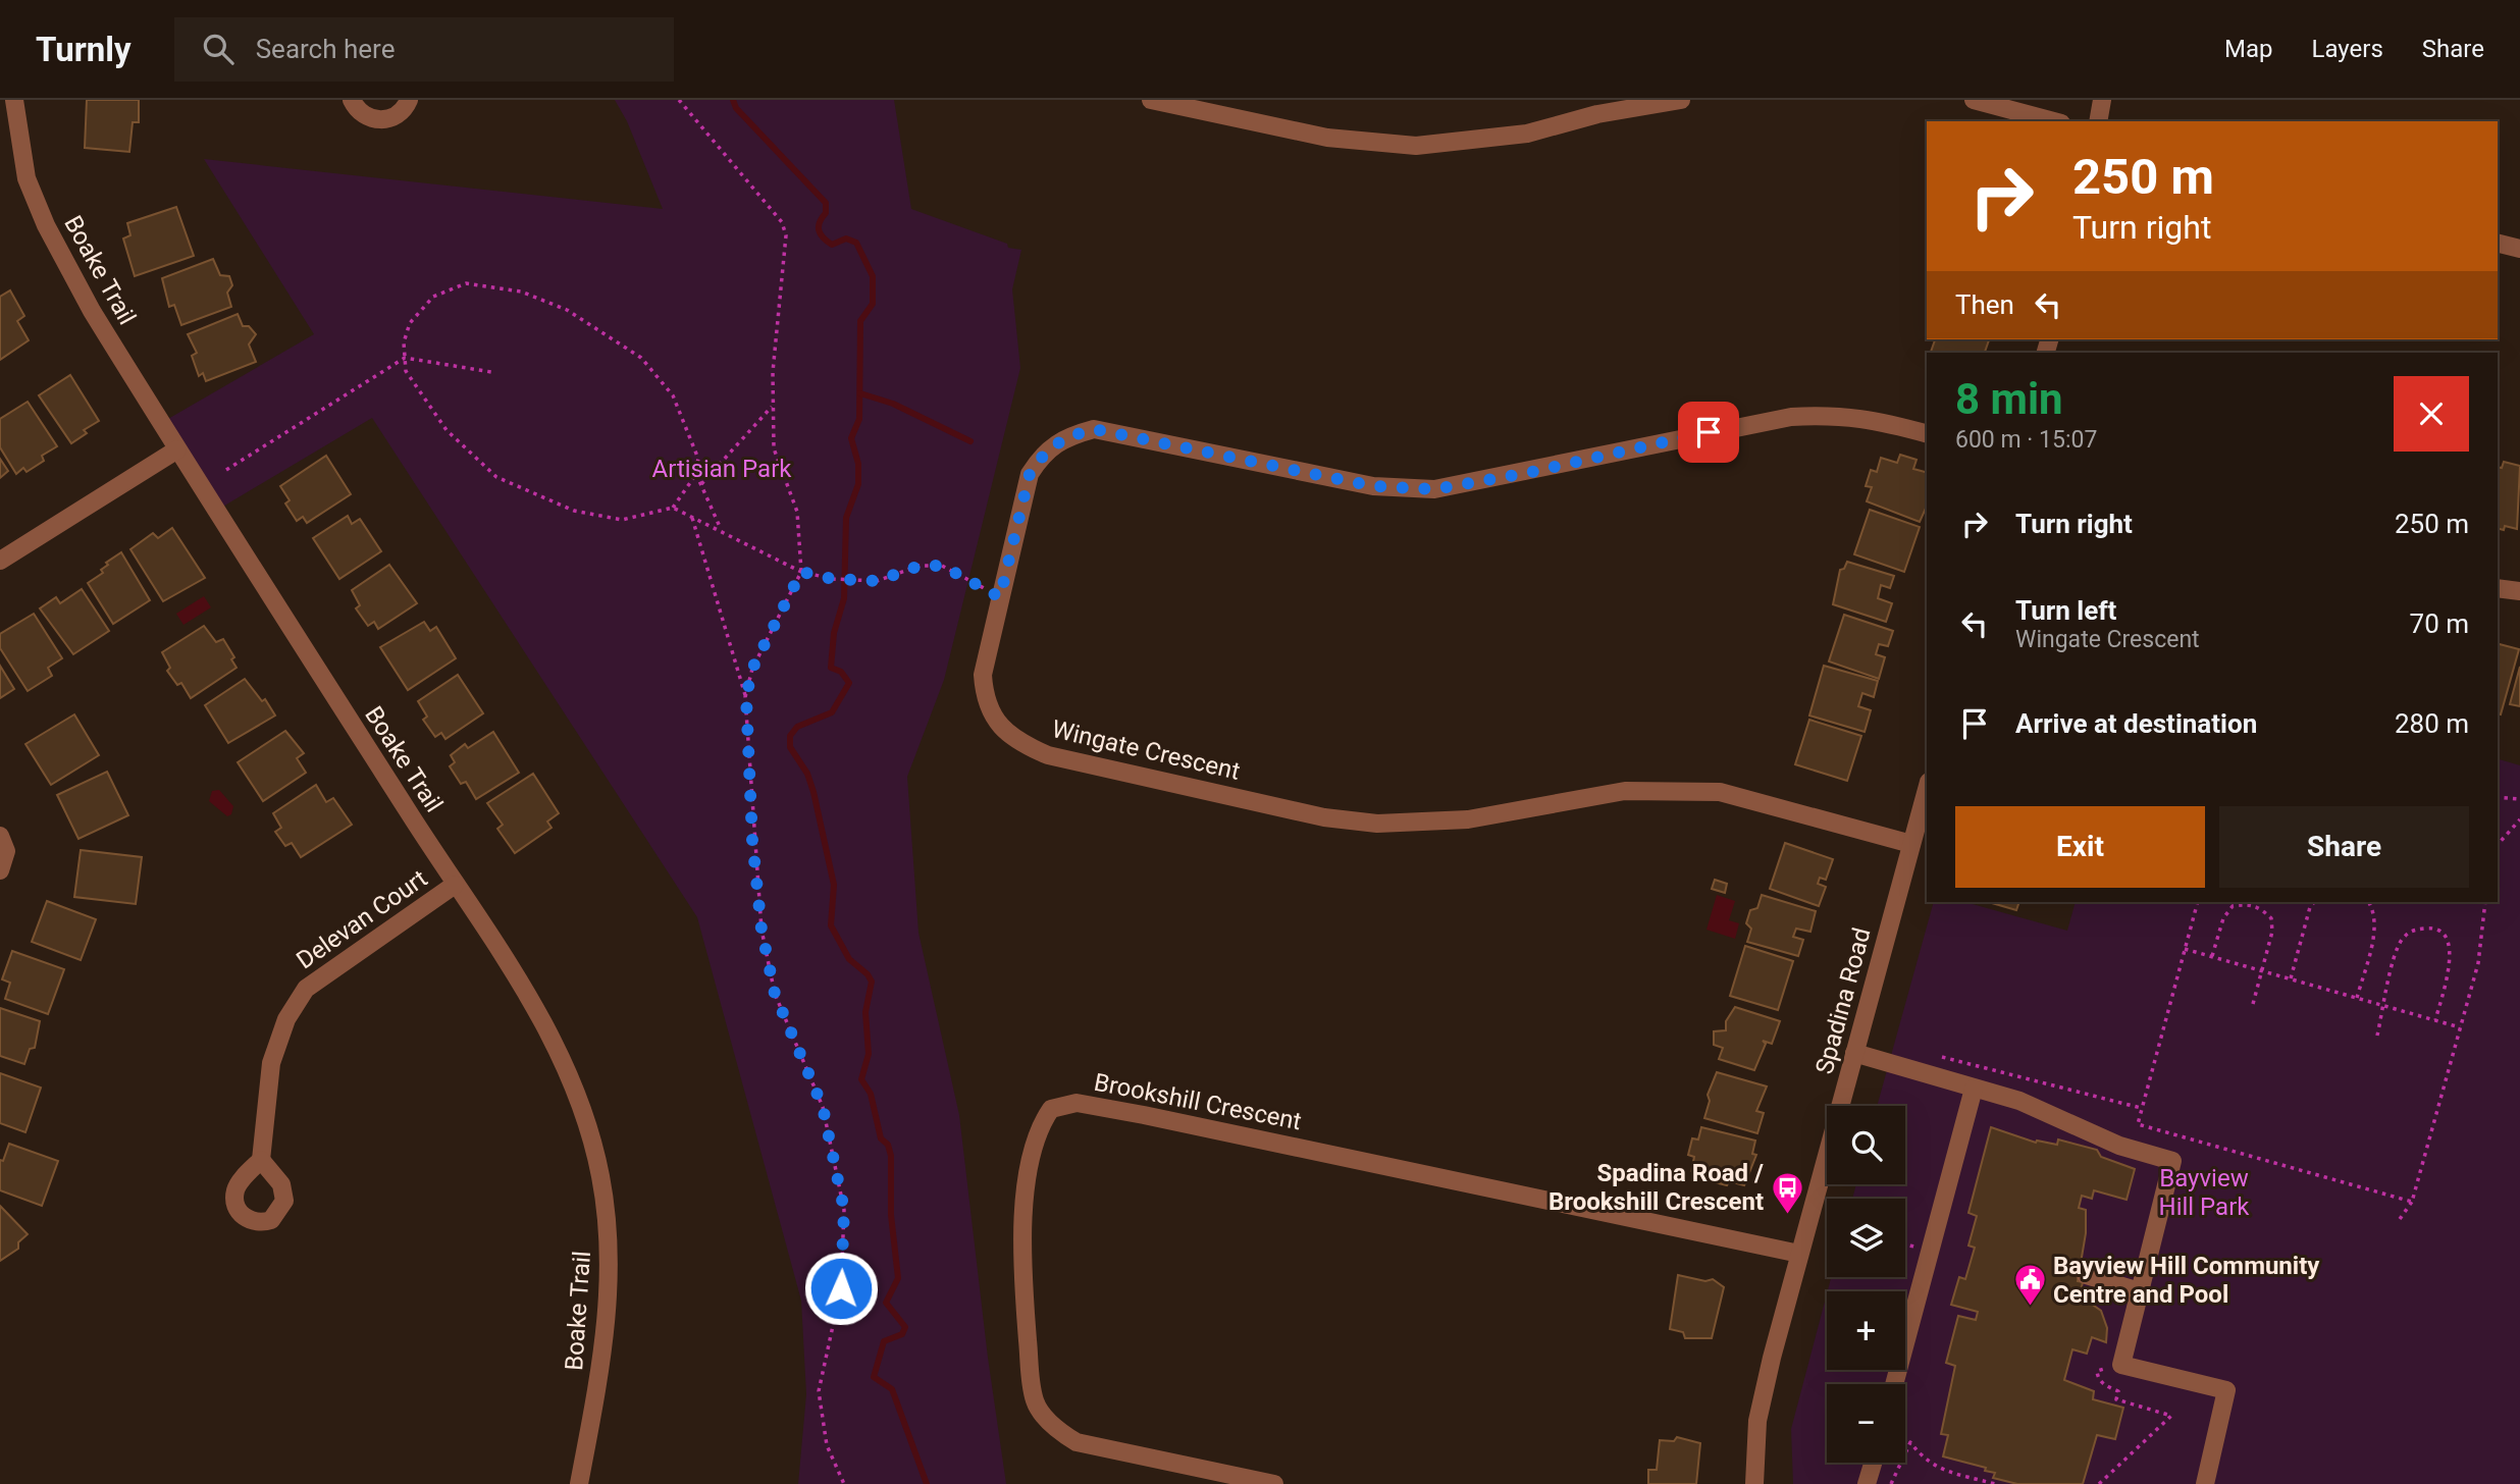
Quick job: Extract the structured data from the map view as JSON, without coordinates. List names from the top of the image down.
{
  "streets": {
    "street": [
      "Boake Trail",
      "Wingate Crescent",
      "Delevan Court",
      "Spadina Road",
      "Brookshill Crescent"
    ]
  },
  "crossings": [
    ["Boake Trail", "Delevan Court"],
    ["Wingate Crescent", "Spadina Road"],
    ["Spadina Road", "Brookshill Crescent"]
  ],
  "parks": ["Artisian Park", "Bayview Hill Park"],
  "places": {
    "bus stop": ["Spadina Road / Brookshill Crescent"],
    "public building": ["Bayview Hill Community Centre and Pool"]
  },
  "page": {
    "header": "Turnly",
    "search": "Search here",
    "nav": ["Map", "Layers", "Share"],
    "turn": ["250 m", "Turn right"],
    "then": "Then",
    "heading": ["8 min", "600 m · 15:07"],
    "list": [
      {
        "name": "Turn right",
        "value": "250 m"
      },
      {
        "name": "Turn left",
        "note": "Wingate Crescent",
        "value": "70 m"
      },
      {
        "name": "Arrive at destination",
        "value": "280 m"
      }
    ],
    "buttons": ["Exit", "Share"],
    "map_buttons": ["+", "−"]
  }
}
